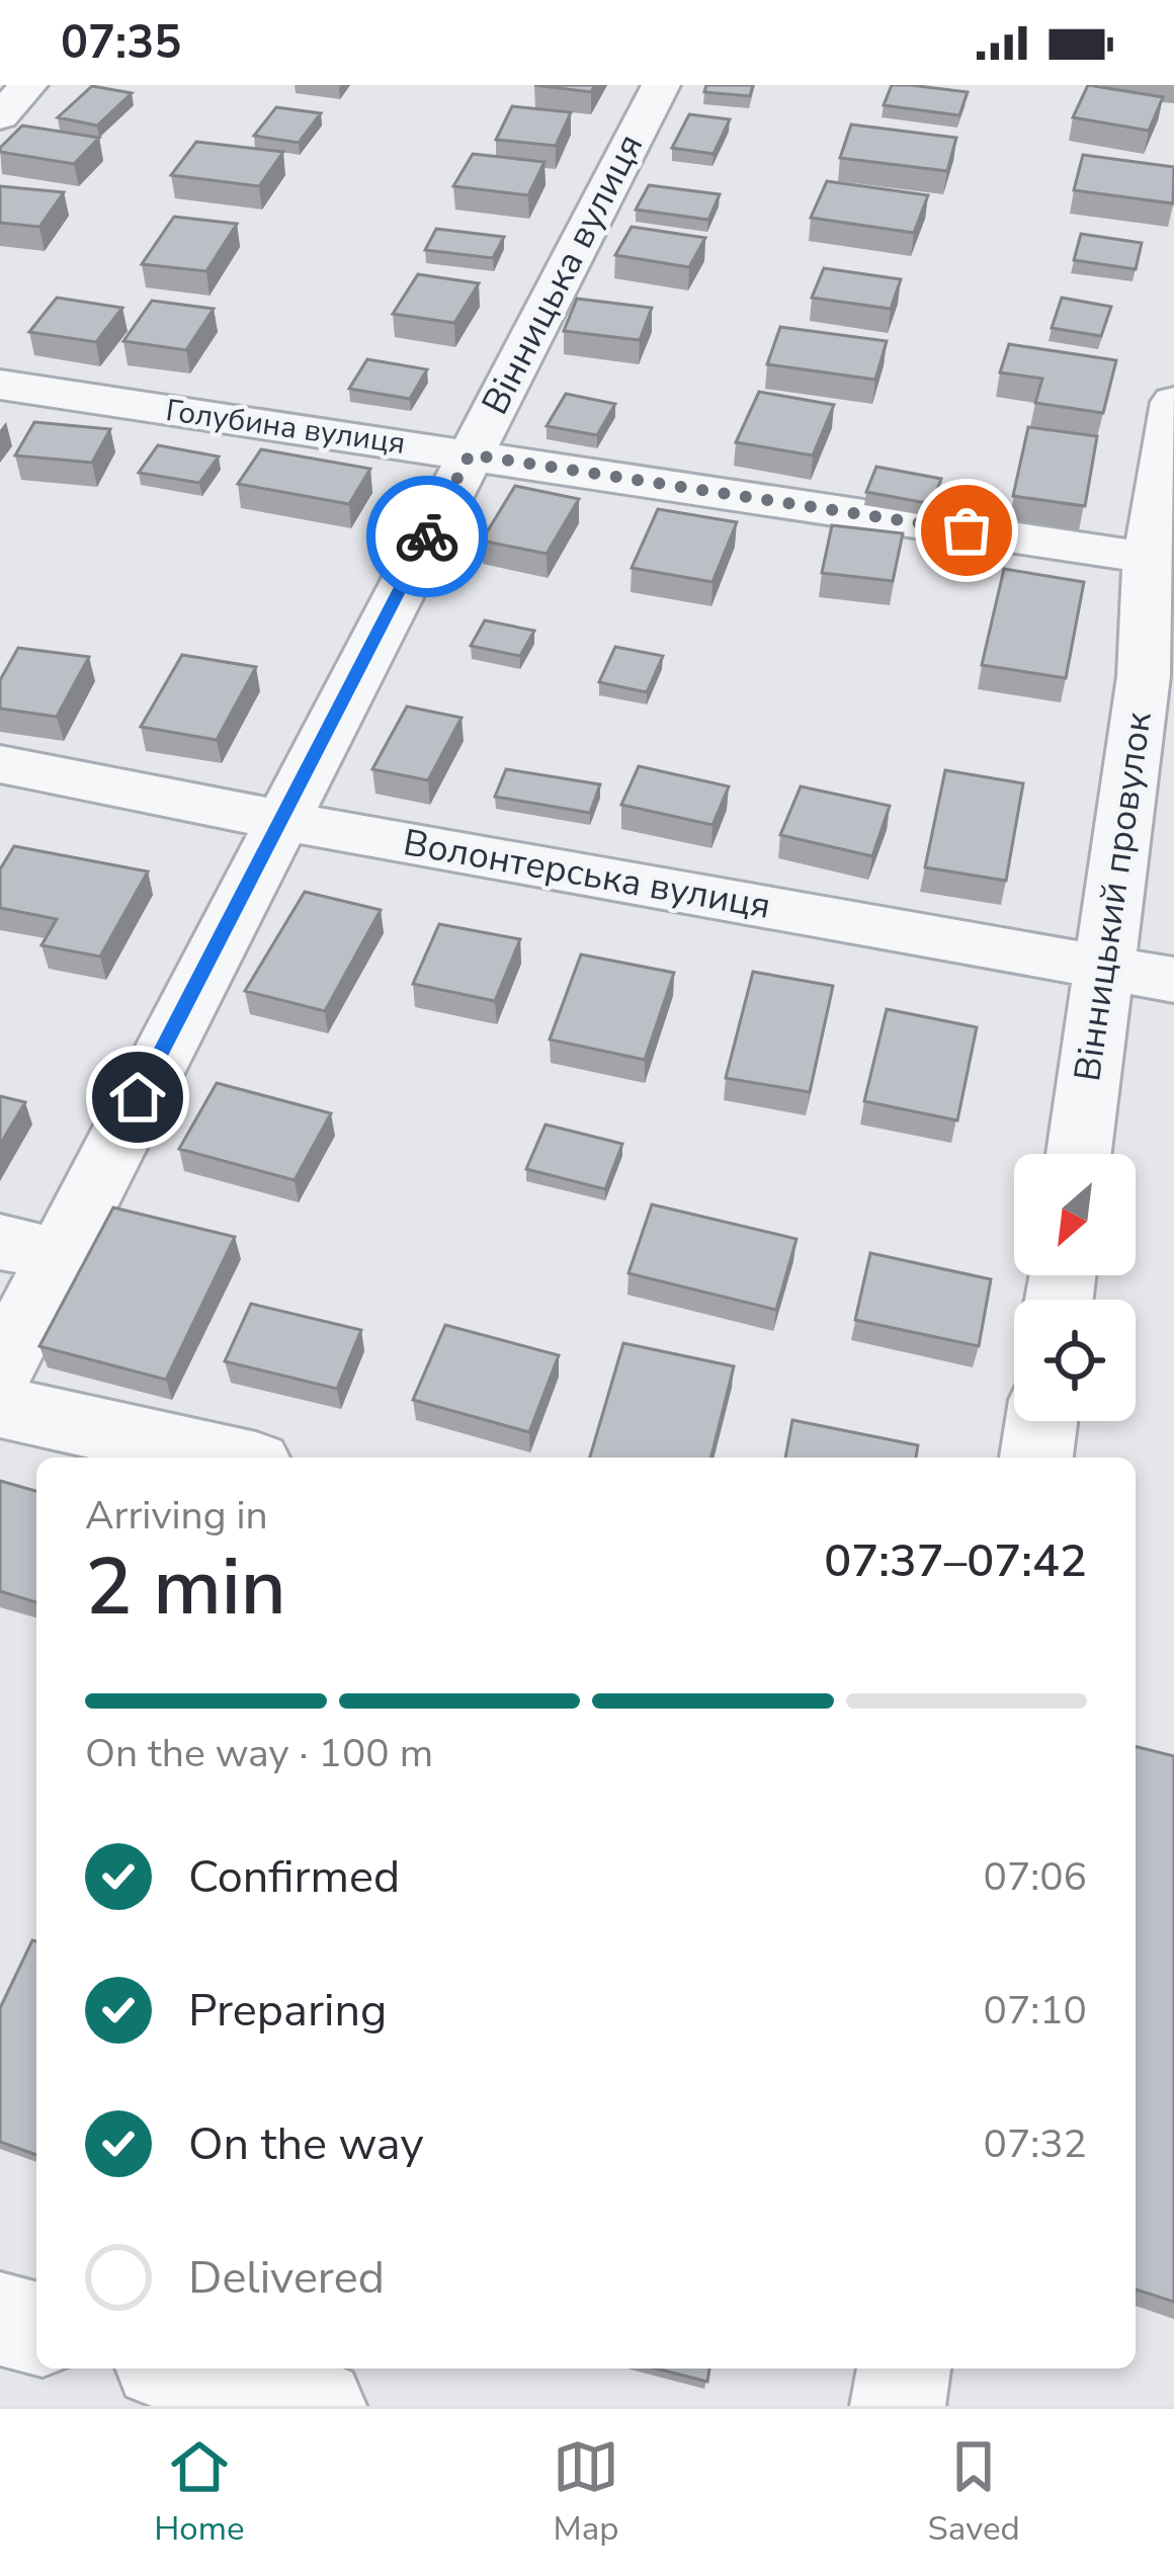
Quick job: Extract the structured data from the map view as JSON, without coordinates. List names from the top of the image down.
{
  "streets": {
    "street": [
      "Вінницька вулиця",
      "Голубина вулиця",
      "Волонтерська вулиця",
      "Вінницький провулок"
    ]
  },
  "crossings": [
    ["Вінницька вулиця", "Голубина вулиця"],
    ["Вінницька вулиця", "Волонтерська вулиця"],
    ["Голубина вулиця", "Вінницький провулок"],
    ["Волонтерська вулиця", "Вінницький провулок"]
  ],
  "north": "bottom left",
  "page": {
    "status": "07:35",
    "heading": ["2 min", "Arriving in", "07:37–07:42"],
    "bar": "On the way · 100 m",
    "list": [
      ["Confirmed", "07:06"],
      ["Preparing", "07:10"],
      ["On the way", "07:32"],
      "Delivered"
    ],
    "tabs": ["Home", "Map", "Saved"]
  }
}
